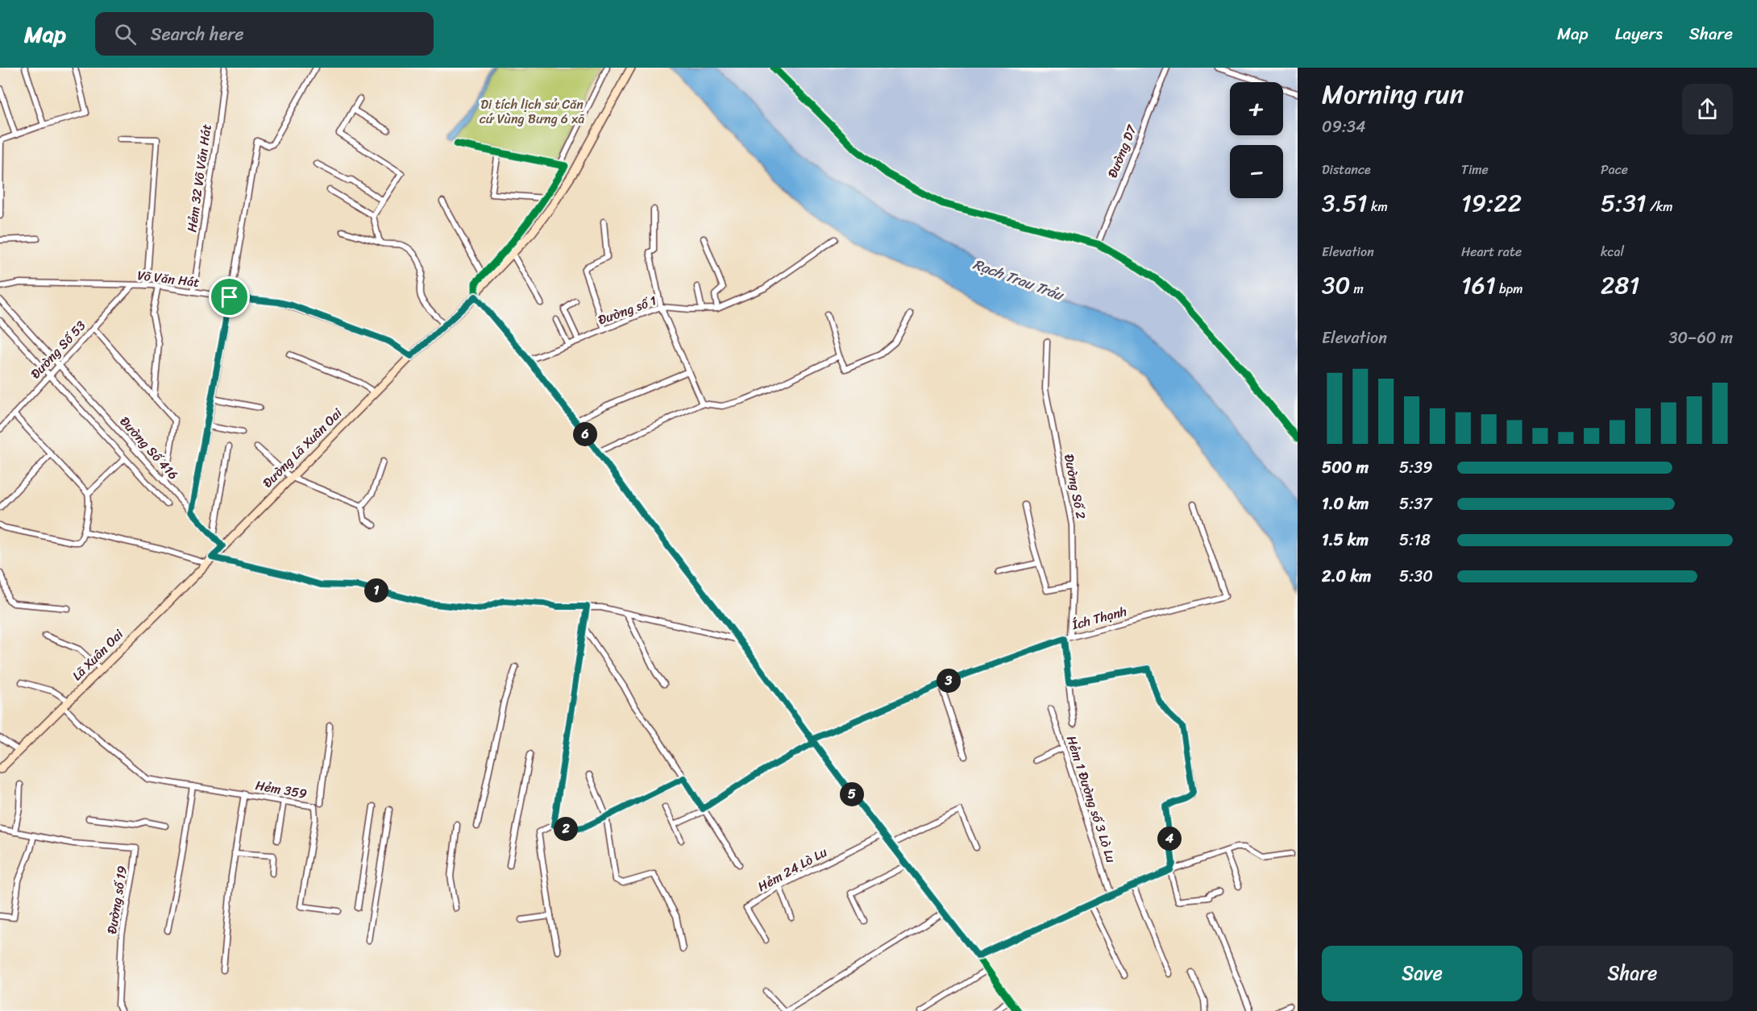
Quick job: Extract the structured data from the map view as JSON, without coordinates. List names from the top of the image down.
{
  "streets": {
    "main road": ["Đường Lã Xuân Oai", "Lã Xuân Oai"],
    "street": [
      "Đường D7",
      "Hẻm 32 Võ Văn Hát",
      "Võ Văn Hát",
      "Đường số 1",
      "Đường Số 53",
      "Đường Số 416",
      "Đường Số 2",
      "Ích Thạnh",
      "Hẻm 359",
      "Hẻm 1 Đường số 3 Lò Lu",
      "Hẻm 24 Lò Lu",
      "Đường số 19"
    ]
  },
  "crossings": [
    ["Hẻm 32 Võ Văn Hát", "Võ Văn Hát"],
    ["Võ Văn Hát", "Đường Số 53"],
    ["Võ Văn Hát", "Đường Lã Xuân Oai"],
    ["Đường Số 53", "Đường Số 416"],
    ["Đường Số 416", "Đường Lã Xuân Oai"],
    ["Đường Lã Xuân Oai", "Lã Xuân Oai"],
    ["Đường Số 2", "Ích Thạnh"],
    ["Lã Xuân Oai", "Hẻm 359"]
  ],
  "water": ["Rạch Trau Trảu"],
  "parks": ["Di tích lịch sử Căn cứ Vùng Bưng 6 xã"],
  "page": {
    "header": "Map",
    "search": "Search here",
    "nav": ["Map", "Layers", "Share"],
    "heading": ["Morning run", "09:34"],
    "map_buttons": ["+", "−"],
    "stats": [
      ["Distance", "3.51 km"],
      ["Time", "19:22"],
      ["Pace", "5:31 /km"],
      ["Elevation", "30 m"],
      ["Heart rate", "161 bpm"],
      ["kcal", "281"]
    ],
    "chart": ["Elevation", "30–60 m"],
    "pins": [
      "6",
      "1",
      "3",
      "5",
      "2",
      "4"
    ],
    "list": [
      {
        "name": "500 m",
        "note": "5:39"
      },
      {
        "name": "1.0 km",
        "note": "5:37"
      },
      {
        "name": "1.5 km",
        "note": "5:18"
      },
      {
        "name": "2.0 km",
        "note": "5:30"
      }
    ],
    "buttons": ["Save", "Share"]
  }
}
